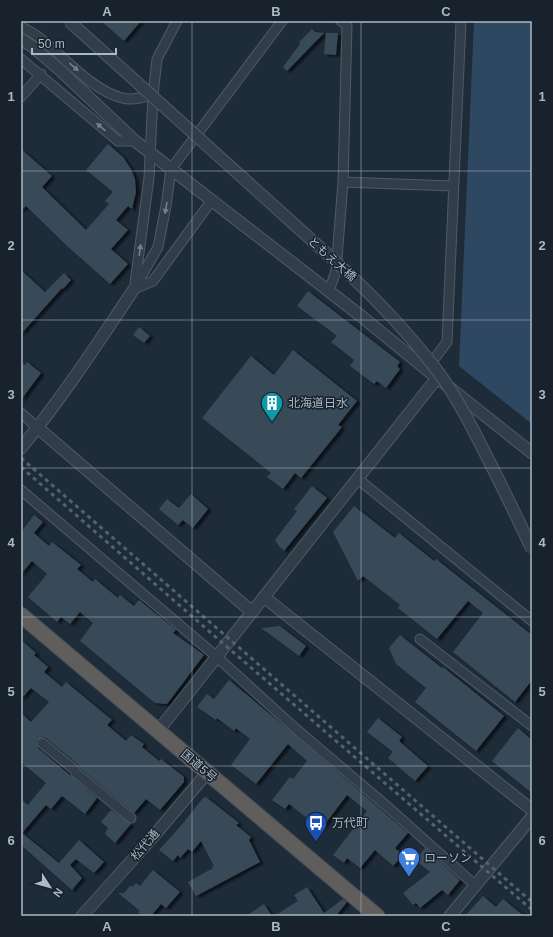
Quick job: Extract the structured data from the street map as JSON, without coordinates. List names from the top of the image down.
{
  "streets": {
    "highway": ["国道5号"],
    "street": ["ともえ大橋", "松代通"]
  },
  "crossings": [
    ["国道5号", "松代通"]
  ],
  "places": {
    "building": ["北海道日水"],
    "bus stop": ["万代町"],
    "supermarket": ["ローソン"]
  },
  "scale_bar": "50 m",
  "north": "bottom right",
  "grid": {
    "columns": ["A", "B", "C"],
    "rows": [
      "1",
      "2",
      "3",
      "4",
      "5",
      "6"
    ]
  }
}
